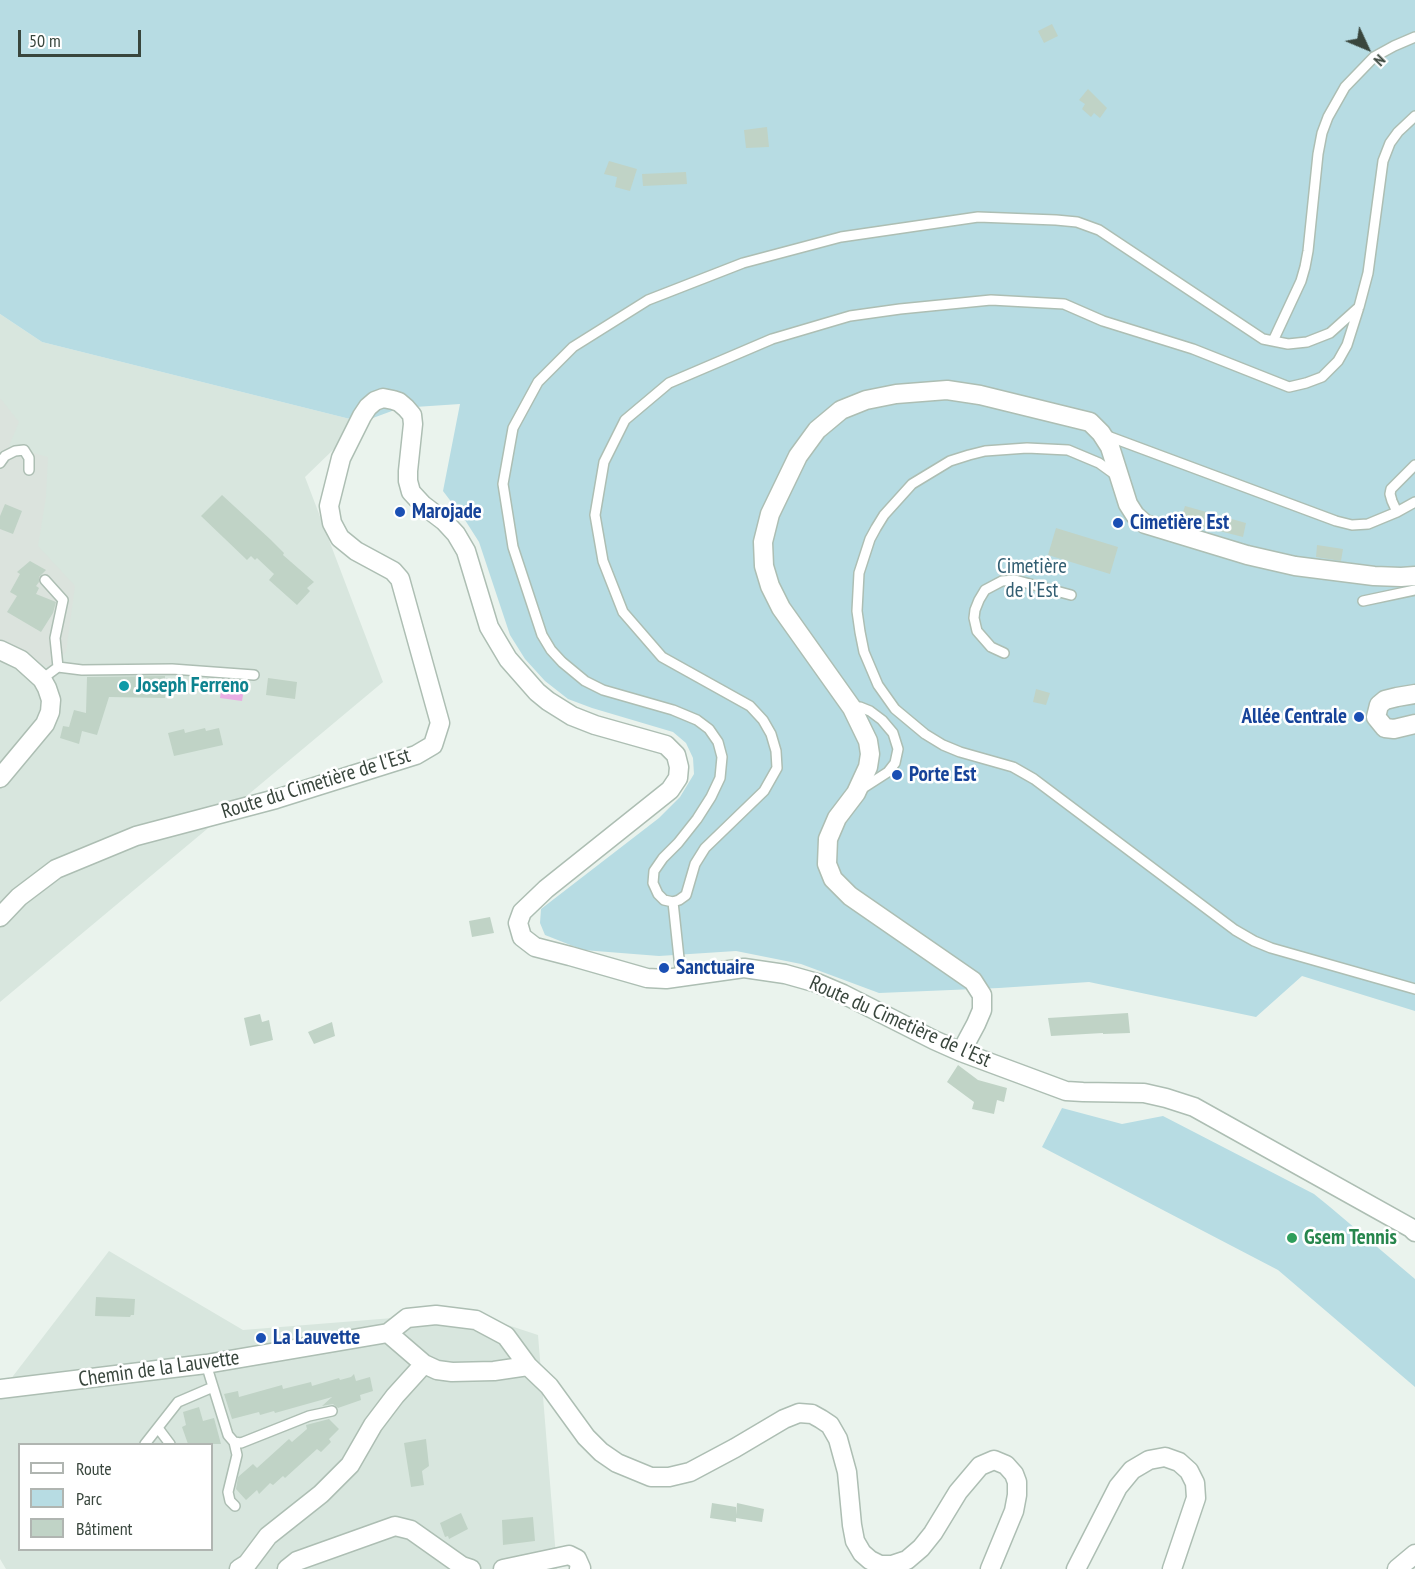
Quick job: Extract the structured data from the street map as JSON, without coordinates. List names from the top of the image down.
{
  "streets": {
    "street": ["Route du Cimetière de l'Est", "Chemin de la Lauvette"]
  },
  "parks": ["Cimetière de l'Est"],
  "places": [
    "Marojade",
    "Cimetière Est",
    "Joseph Ferreno",
    "Allée Centrale",
    "Porte Est",
    "Sanctuaire",
    "Gsem Tennis",
    "La Lauvette"
  ],
  "legend": ["Route", "Parc", "Bâtiment"],
  "scale_bar": "50 m",
  "north": "bottom right"
}
